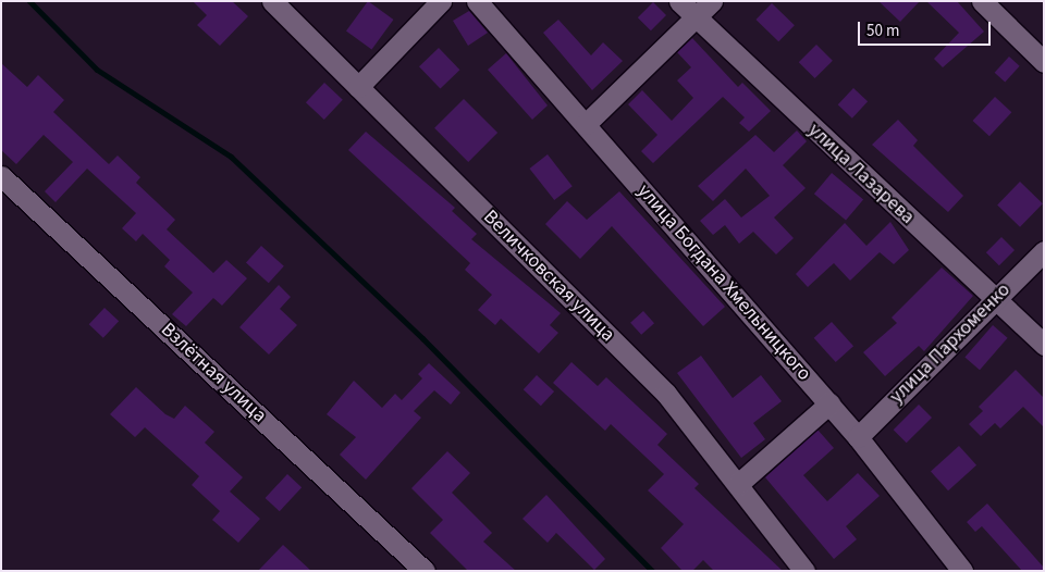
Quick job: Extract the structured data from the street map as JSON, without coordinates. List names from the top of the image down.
{
  "streets": {
    "street": [
      "улица Лазарева",
      "Величковская улица",
      "улица Богдана Хмельницкого",
      "улица Пархоменко",
      "Взлётная улица"
    ]
  },
  "crossings": [
    ["улица Лазарева", "улица Пархоменко"],
    ["улица Богдана Хмельницкого", "улица Пархоменко"]
  ],
  "scale_bar": "50 m"
}
